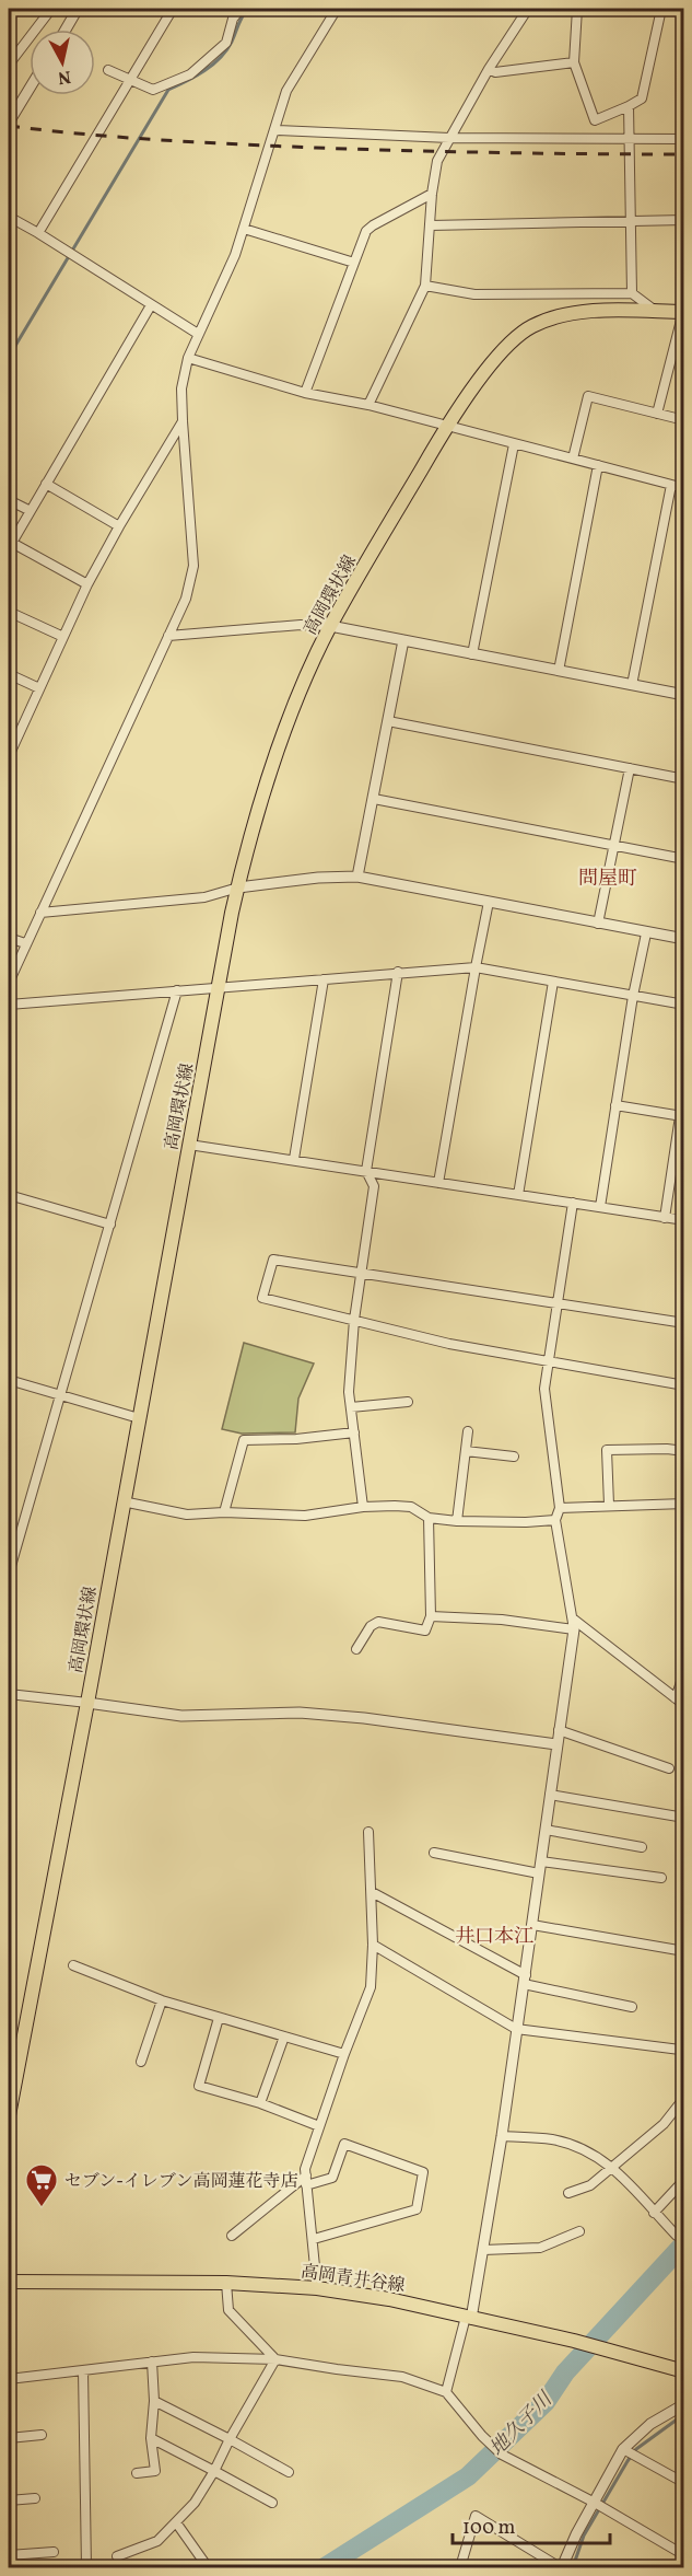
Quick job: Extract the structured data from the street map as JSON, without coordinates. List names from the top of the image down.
{
  "streets": {
    "main road": ["高岡環状線", "高岡青井谷線"]
  },
  "districts": ["問屋町", "井口本江"],
  "water": ["地久子川"],
  "places": {
    "supermarket": ["セブン-イレブン高岡蓮花寺店"]
  },
  "scale_bar": "100 m",
  "north": "bottom"
}
